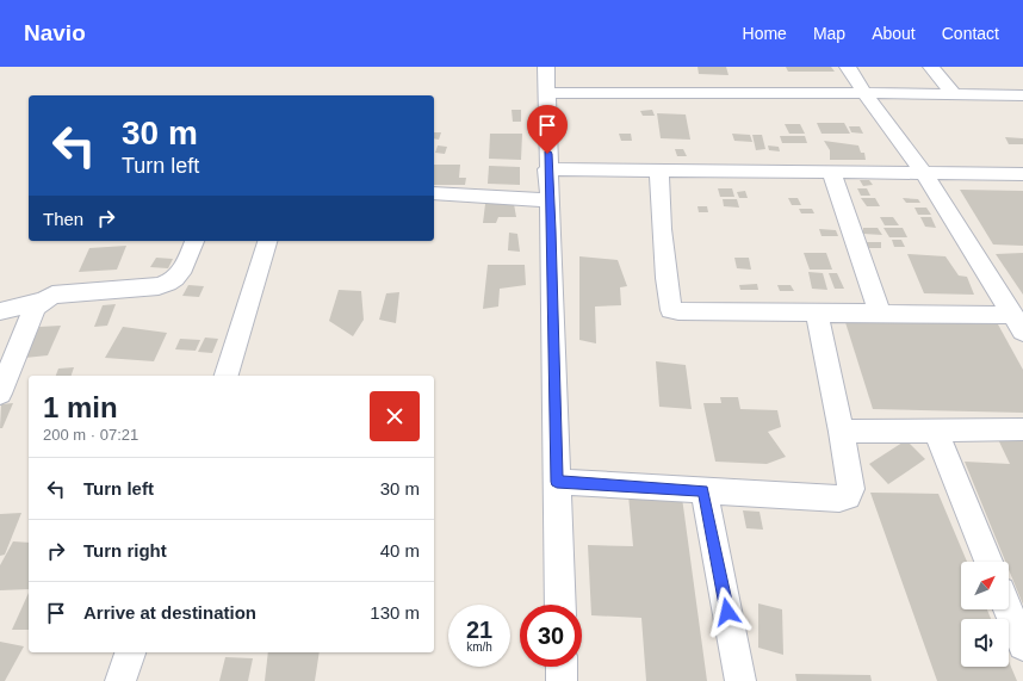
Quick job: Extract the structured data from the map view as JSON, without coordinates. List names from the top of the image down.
{
  "north": "top right",
  "page": {
    "header": "Navio",
    "nav": [
      "Home",
      "Map",
      "About",
      "Contact"
    ],
    "turn": ["30 m", "Turn left"],
    "then": "Then",
    "heading": ["1 min", "200 m · 07:21"],
    "list": [
      {
        "name": "Turn left",
        "value": "30 m"
      },
      {
        "name": "Turn right",
        "value": "40 m"
      },
      {
        "name": "Arrive at destination",
        "value": "130 m"
      }
    ],
    "speed": "21 km/h",
    "limit": "30"
  }
}
